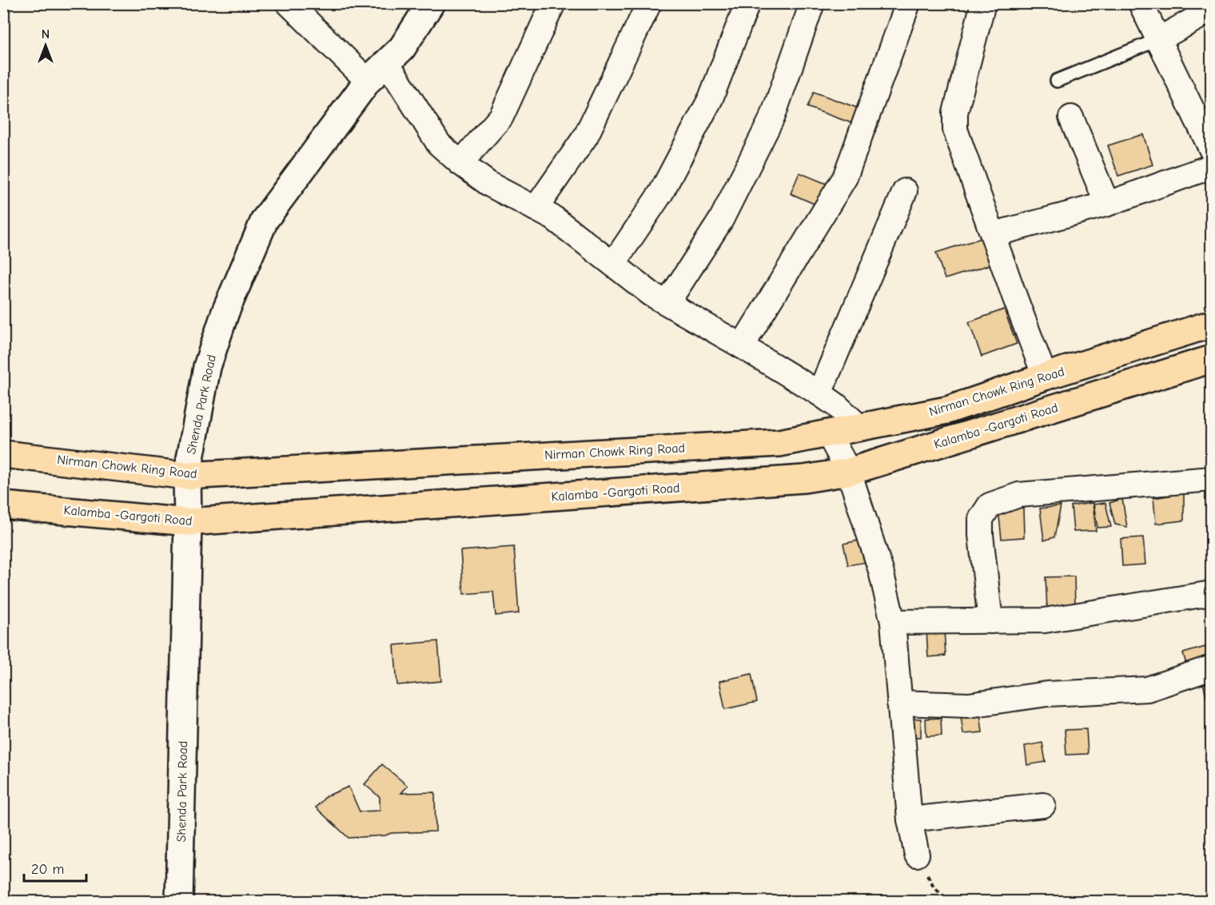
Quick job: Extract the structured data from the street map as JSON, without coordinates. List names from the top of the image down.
{
  "streets": {
    "main road": ["Nirman Chowk Ring Road", "Shenda Park Road", "Kalamba -Gargoti Road"]
  },
  "crossings": [
    ["Nirman Chowk Ring Road", "Shenda Park Road"],
    ["Shenda Park Road", "Kalamba -Gargoti Road"]
  ],
  "scale_bar": "20 m",
  "north": "top"
}
